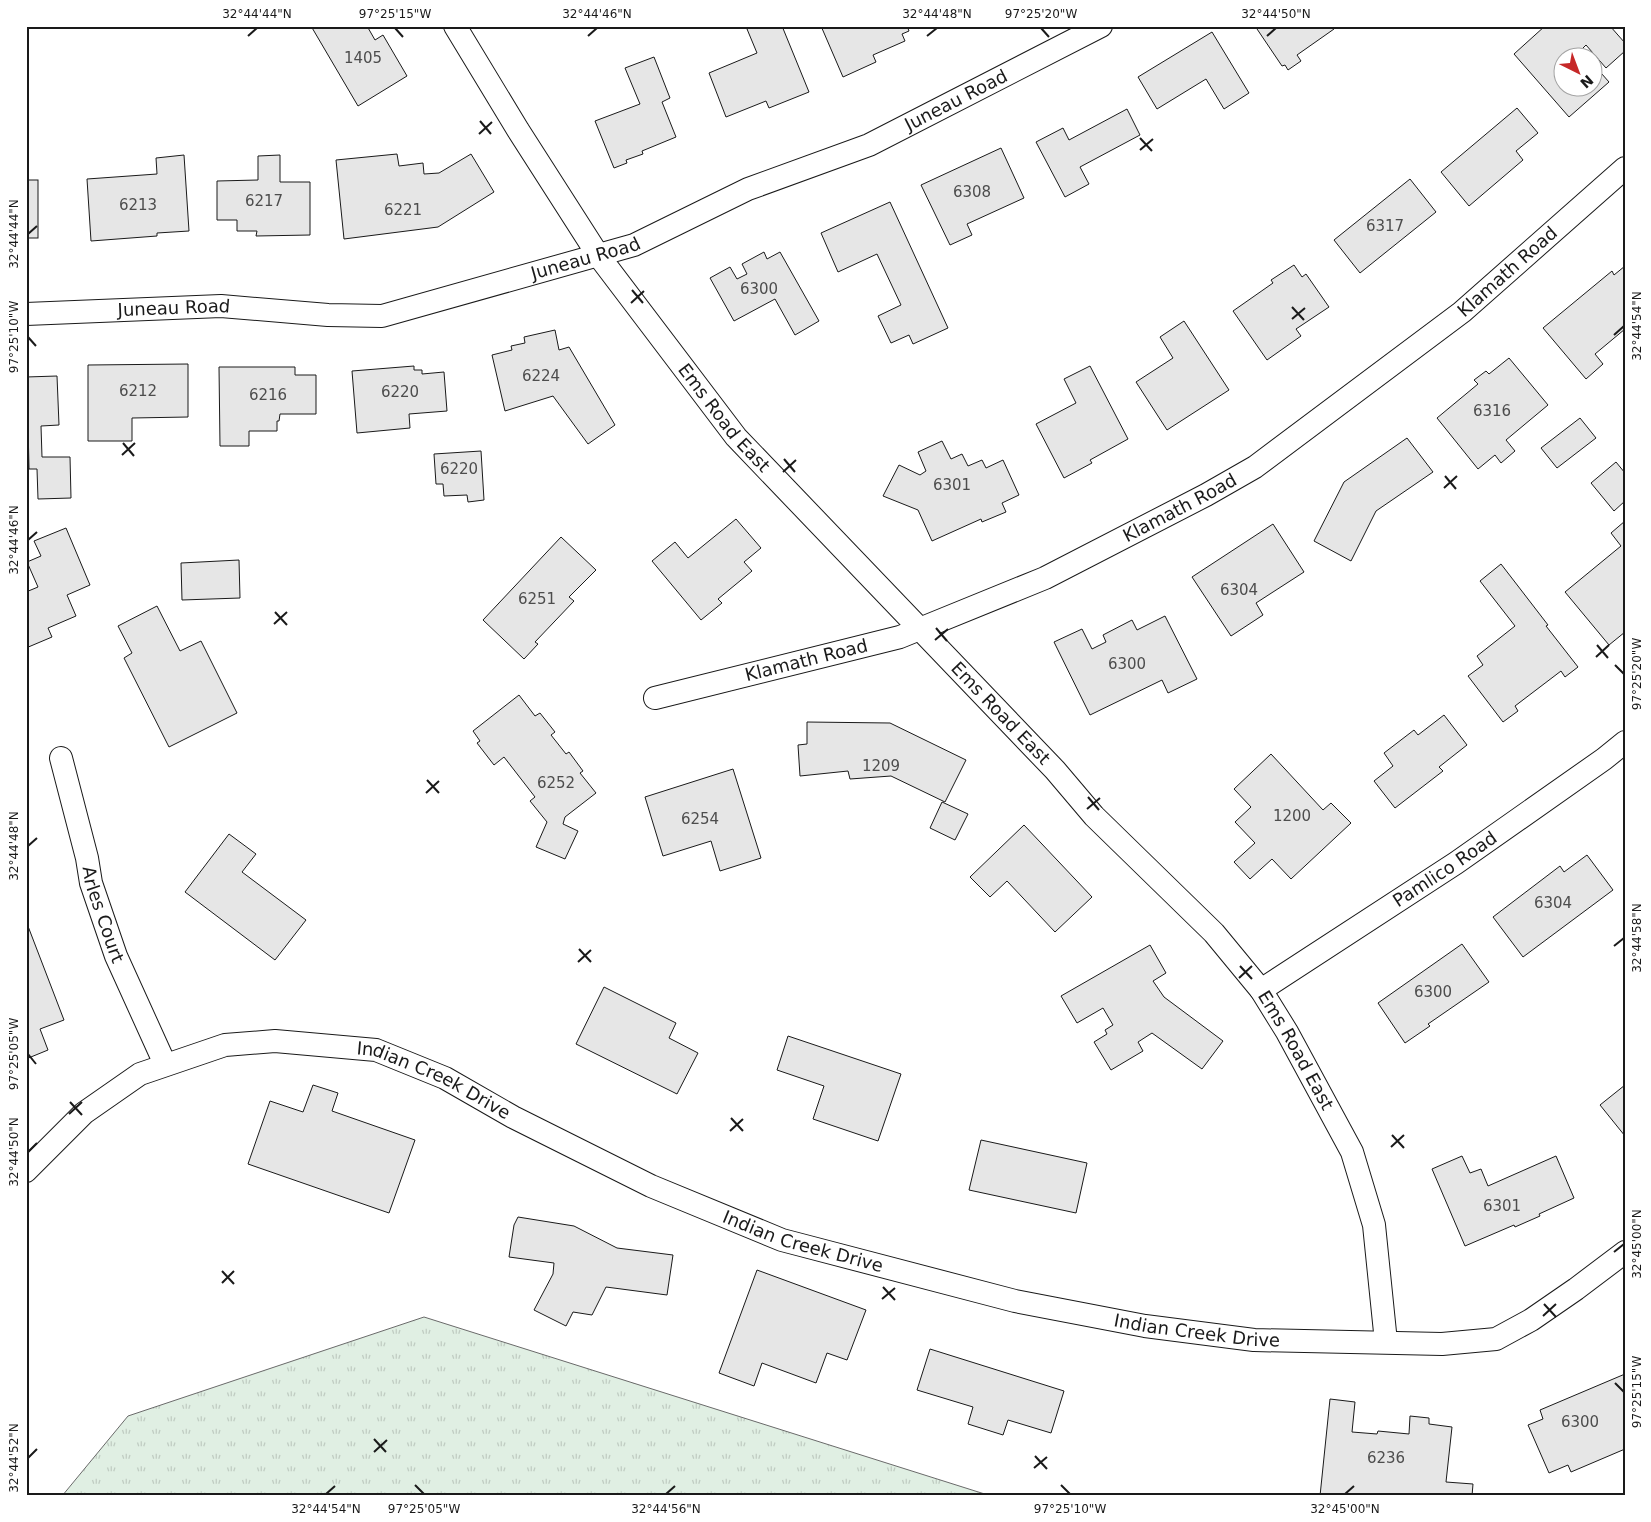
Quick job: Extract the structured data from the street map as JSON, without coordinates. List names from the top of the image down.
{
  "streets": {
    "street": [
      "Juneau Road",
      "Klamath Road",
      "Ems Road East",
      "Pamlico Road",
      "Arles Court",
      "Indian Creek Drive"
    ]
  },
  "crossings": [
    ["Juneau Road", "Ems Road East"],
    ["Klamath Road", "Ems Road East"],
    ["Ems Road East", "Pamlico Road"],
    ["Ems Road East", "Indian Creek Drive"],
    ["Arles Court", "Indian Creek Drive"]
  ],
  "house_numbers": [
    "1405",
    "6308",
    "6217",
    "6213",
    "6221",
    "6317",
    "6300",
    "6224",
    "6212",
    "6220",
    "6216",
    "6316",
    "6220",
    "6301",
    "6304",
    "6251",
    "6300",
    "1209",
    "6252",
    "1200",
    "6254",
    "6304",
    "6300",
    "6301",
    "6300",
    "6236"
  ],
  "north": "bottom right",
  "coordinates": [
    "32°44'44\"N",
    "97°25'15\"W",
    "32°44'46\"N",
    "32°44'48\"N",
    "97°25'20\"W",
    "32°44'50\"N",
    "32°44'54\"N",
    "97°25'10\"W",
    "32°44'58\"N",
    "97°25'05\"W",
    "32°45'00\"N",
    "32°44'52\"N",
    "32°44'56\"N"
  ]
}
